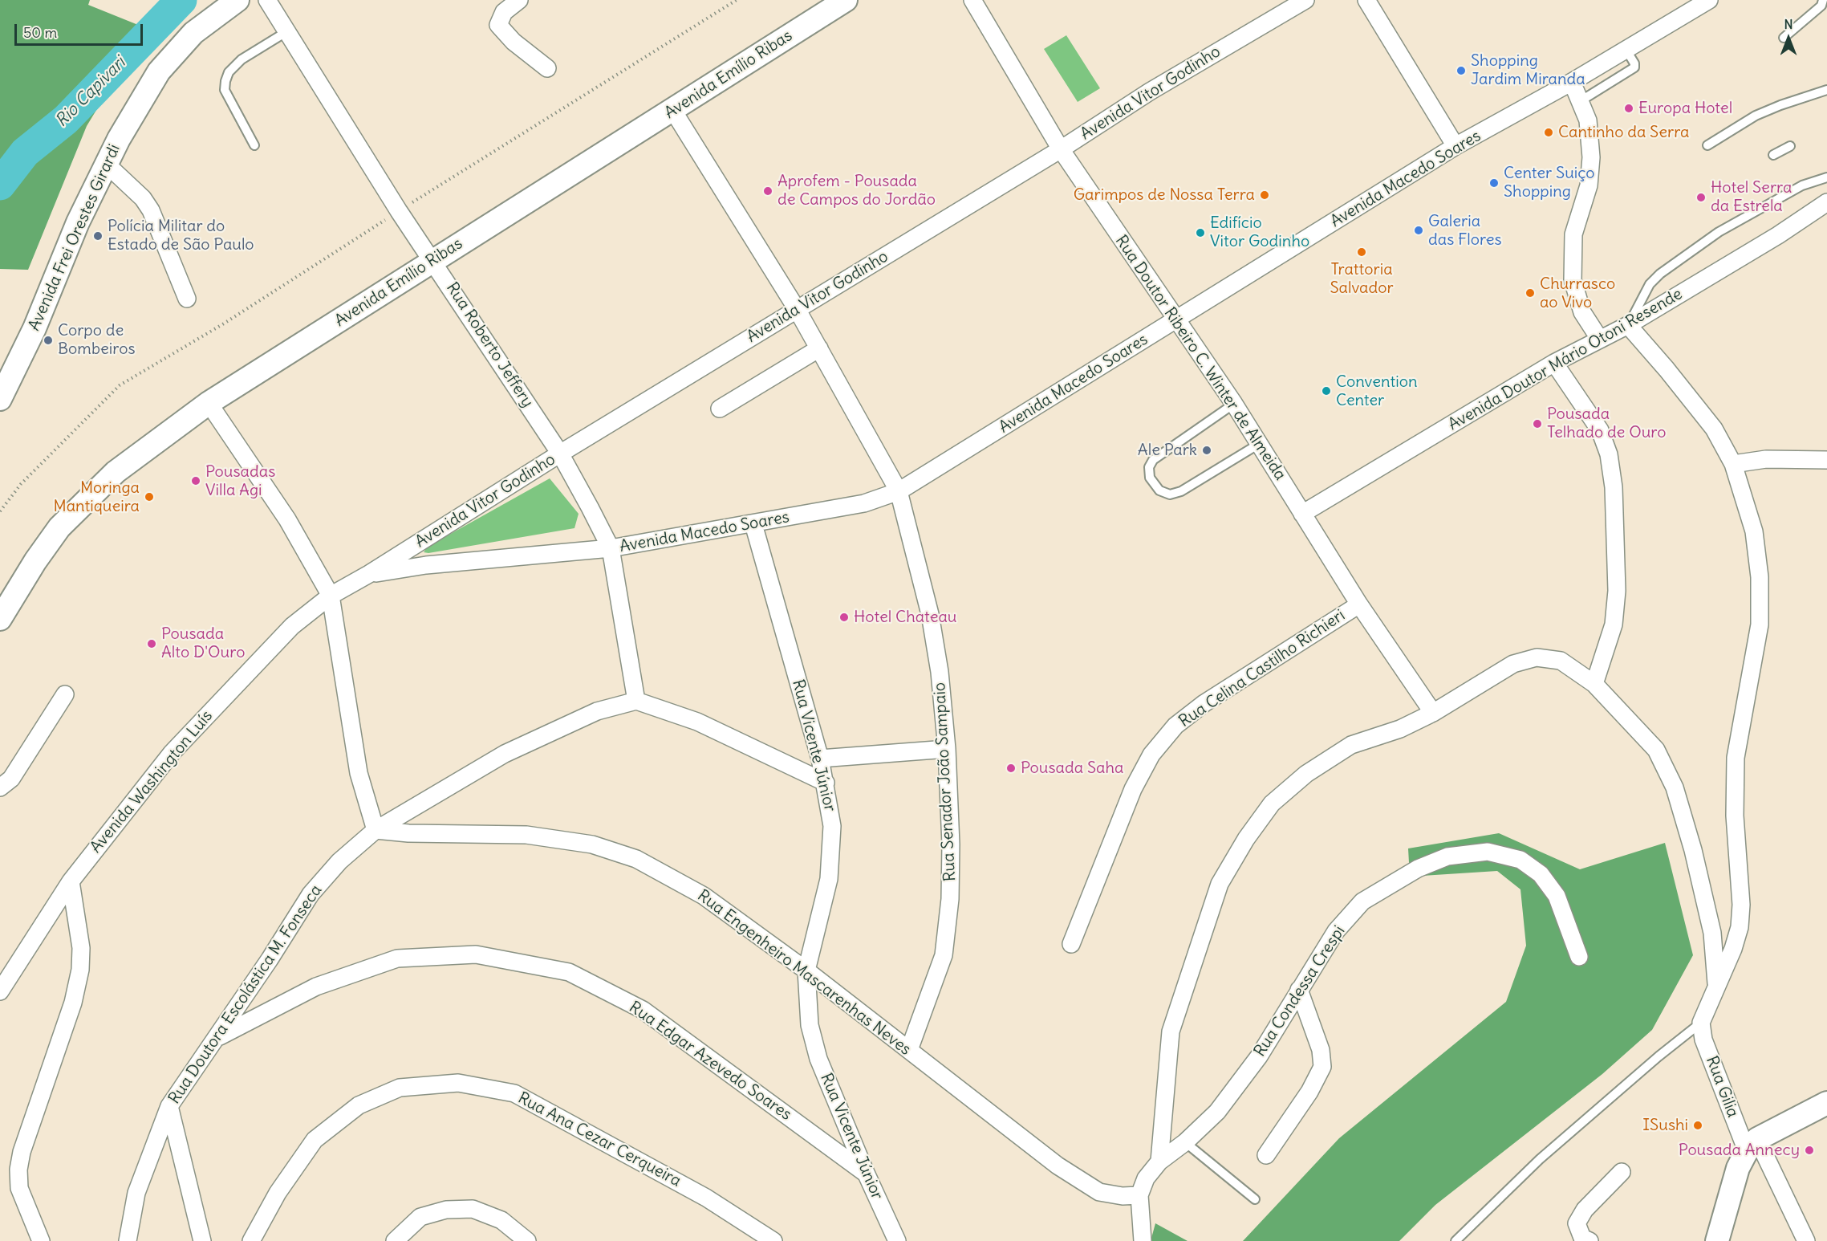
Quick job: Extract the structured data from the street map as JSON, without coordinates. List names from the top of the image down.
{
  "streets": {
    "street": [
      "Avenida Emílio Ribas",
      "Avenida Vitor Godinho",
      "Avenida Macedo Soares",
      "Avenida Frei Orestes Girardi",
      "Rua Roberto Jeffery",
      "Rua Doutor Ribeiro C. Winter de Almeida",
      "Avenida Doutor Mário Otoni Resende",
      "Rua Celina Castilho Richieri",
      "Rua Vicente Júnior",
      "Avenida Washington Luís",
      "Rua Senador João Sampaio",
      "Rua Engenheiro Mascarenhas Neves",
      "Rua Condessa Crespi",
      "Rua Doutora Escolástica M. Fonseca",
      "Rua Edgar Azevedo Soares",
      "Rua Gilia",
      "Rua Ana Cezar Cerqueira"
    ]
  },
  "crossings": [
    ["Avenida Emílio Ribas", "Rua Roberto Jeffery"],
    ["Avenida Emílio Ribas", "Rua Senador João Sampaio"],
    ["Avenida Vitor Godinho", "Avenida Macedo Soares"],
    ["Avenida Vitor Godinho", "Rua Roberto Jeffery"],
    ["Avenida Vitor Godinho", "Rua Doutor Ribeiro C. Winter de Almeida"],
    ["Avenida Vitor Godinho", "Avenida Washington Luís"],
    ["Avenida Vitor Godinho", "Rua Senador João Sampaio"],
    ["Avenida Macedo Soares", "Rua Roberto Jeffery"],
    ["Avenida Macedo Soares", "Rua Doutor Ribeiro C. Winter de Almeida"],
    ["Avenida Macedo Soares", "Rua Vicente Júnior"],
    ["Avenida Macedo Soares", "Rua Senador João Sampaio"],
    ["Rua Roberto Jeffery", "Rua Doutora Escolástica M. Fonseca"],
    ["Rua Doutor Ribeiro C. Winter de Almeida", "Avenida Doutor Mário Otoni Resende"],
    ["Rua Doutor Ribeiro C. Winter de Almeida", "Rua Celina Castilho Richieri"],
    ["Rua Vicente Júnior", "Rua Engenheiro Mascarenhas Neves"],
    ["Rua Vicente Júnior", "Rua Edgar Azevedo Soares"],
    ["Rua Senador João Sampaio", "Rua Engenheiro Mascarenhas Neves"],
    ["Rua Engenheiro Mascarenhas Neves", "Rua Condessa Crespi"],
    ["Rua Engenheiro Mascarenhas Neves", "Rua Doutora Escolástica M. Fonseca"],
    ["Rua Doutora Escolástica M. Fonseca", "Rua Edgar Azevedo Soares"]
  ],
  "water": ["Rio Capivari"],
  "places": [
    "Shopping Jardim Miranda",
    "Europa Hotel",
    "Cantinho da Serra",
    "Center Suiço Shopping",
    "Aprofem - Pousada de Campos do Jordão",
    "Garimpos de Nossa Terra",
    "Hotel Serra da Estrela",
    "Galeria das Flores",
    "Edifício Vitor Godinho",
    "Polícia Militar do Estado de São Paulo",
    "Trattoria Salvador",
    "Churrasco ao Vivo",
    "Corpo de Bombeiros",
    "Convention Center",
    "Pousada Telhado de Ouro",
    "Ale Park",
    "Pousadas Villa Agi",
    "Moringa Mantiqueira",
    "Hotel Chateau",
    "Pousada Alto D'Ouro",
    "Pousada Saha",
    "ISushi",
    "Pousada Annecy"
  ],
  "scale_bar": "50 m",
  "north": "top"
}
